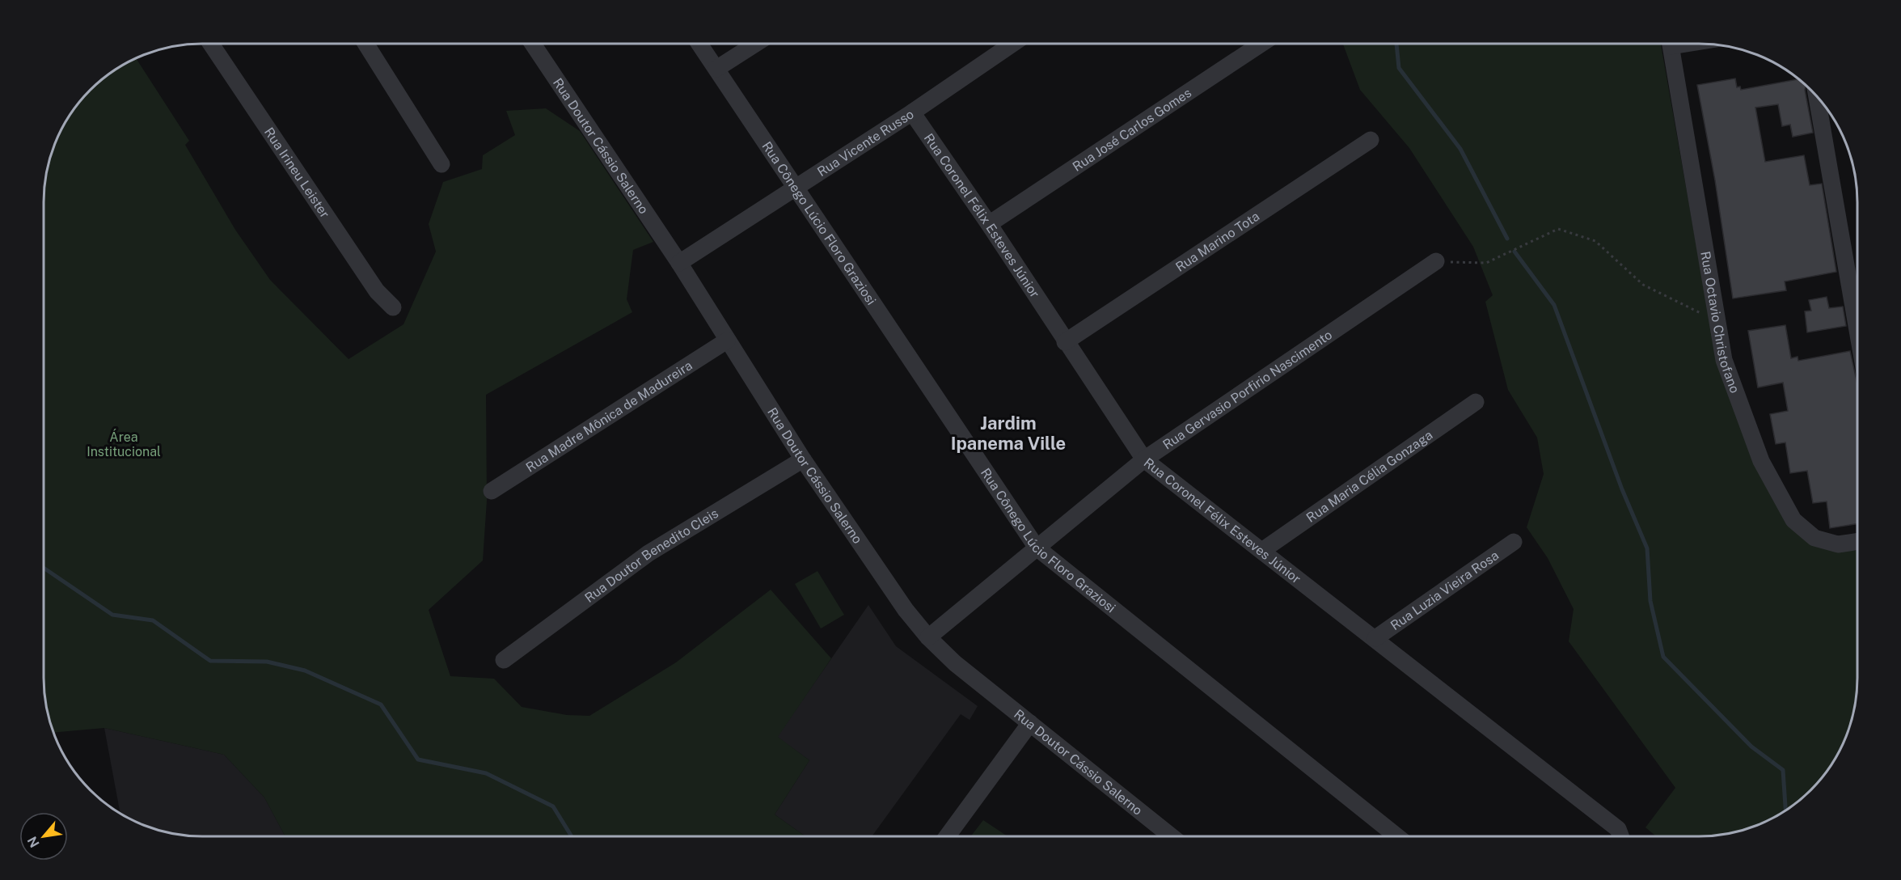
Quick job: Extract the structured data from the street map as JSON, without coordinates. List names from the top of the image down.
{
  "streets": {
    "street": [
      "Rua José Carlos Gomes",
      "Rua Vicente Russo",
      "Rua Doutor Cássio Salerno",
      "Rua Irineu Leister",
      "Rua Coronel Félix Esteves Júnior",
      "Rua Cônego Lúcio Floro Graziosi",
      "Rua Marino Tota",
      "Rua Octavio Christofano",
      "Rua Gervasio Porfirio Nascimento",
      "Rua Madre Mônica de Madureira",
      "Rua Maria Célia Gonzaga",
      "Rua Doutor Benedito Cleis",
      "Rua Luzia Vieira Rosa"
    ]
  },
  "crossings": [
    ["Rua José Carlos Gomes", "Rua Coronel Félix Esteves Júnior"],
    ["Rua Vicente Russo", "Rua Doutor Cássio Salerno"],
    ["Rua Vicente Russo", "Rua Coronel Félix Esteves Júnior"],
    ["Rua Vicente Russo", "Rua Cônego Lúcio Floro Graziosi"],
    ["Rua Doutor Cássio Salerno", "Rua Gervasio Porfirio Nascimento"],
    ["Rua Doutor Cássio Salerno", "Rua Madre Mônica de Madureira"],
    ["Rua Doutor Cássio Salerno", "Rua Doutor Benedito Cleis"],
    ["Rua Coronel Félix Esteves Júnior", "Rua Marino Tota"],
    ["Rua Coronel Félix Esteves Júnior", "Rua Gervasio Porfirio Nascimento"],
    ["Rua Coronel Félix Esteves Júnior", "Rua Maria Célia Gonzaga"],
    ["Rua Coronel Félix Esteves Júnior", "Rua Luzia Vieira Rosa"],
    ["Rua Cônego Lúcio Floro Graziosi", "Rua Gervasio Porfirio Nascimento"]
  ],
  "districts": ["Jardim Ipanema Ville"],
  "parks": ["Área Institucional"],
  "north": "bottom left"
}
